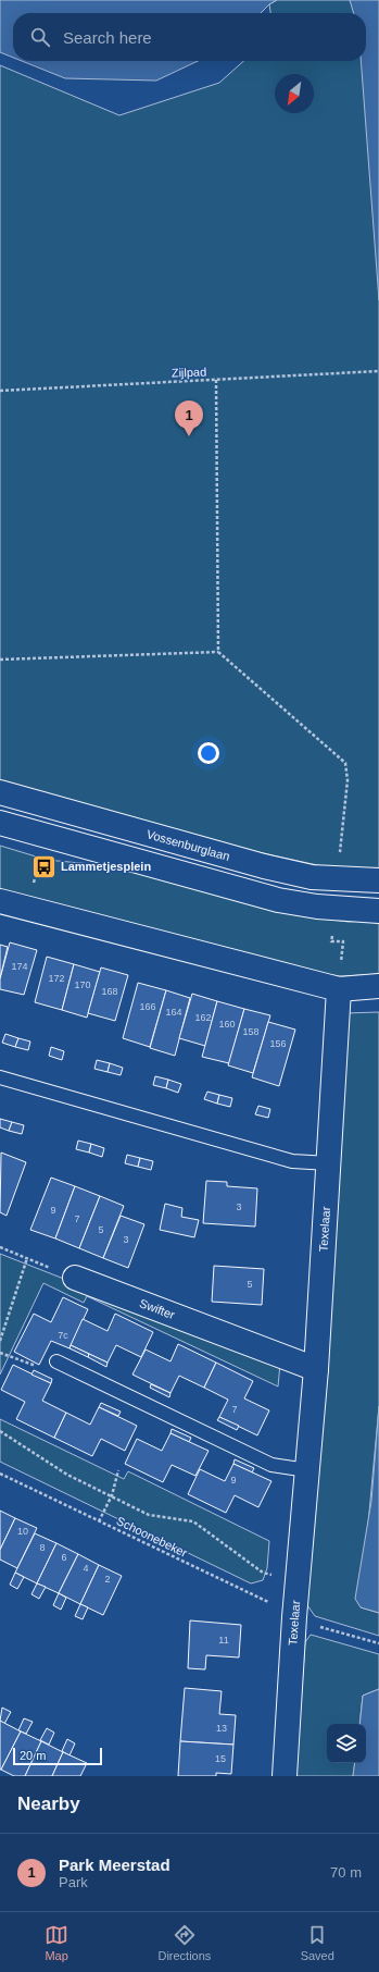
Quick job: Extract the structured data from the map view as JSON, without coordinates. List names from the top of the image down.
{
  "streets": {
    "street": ["Vossenburglaan", "Texelaar", "Swifter"],
    "path": ["Zijlpad", "Schoonebeker"]
  },
  "crossings": [
    ["Texelaar", "Swifter"],
    ["Texelaar", "Schoonebeker"]
  ],
  "places": {
    "bus stop": ["Lammetjesplein"]
  },
  "house_numbers": [
    "174",
    "172",
    "170",
    "168",
    "166",
    "164",
    "162",
    "160",
    "158",
    "156",
    "3",
    "9",
    "7",
    "5",
    "3",
    "5",
    "7c",
    "7",
    "9",
    "10",
    "8",
    "6",
    "4",
    "2",
    "11",
    "13",
    "15"
  ],
  "scale_bar": "20 m",
  "north": "bottom left",
  "page": {
    "search": "Search here",
    "pins": "1",
    "scale": "20 m",
    "heading": "Nearby",
    "list": [
      {
        "mark": "1",
        "name": "Park Meerstad",
        "note": "Park",
        "value": "70 m"
      }
    ],
    "nav": ["Map", "Directions", "Saved"]
  }
}
